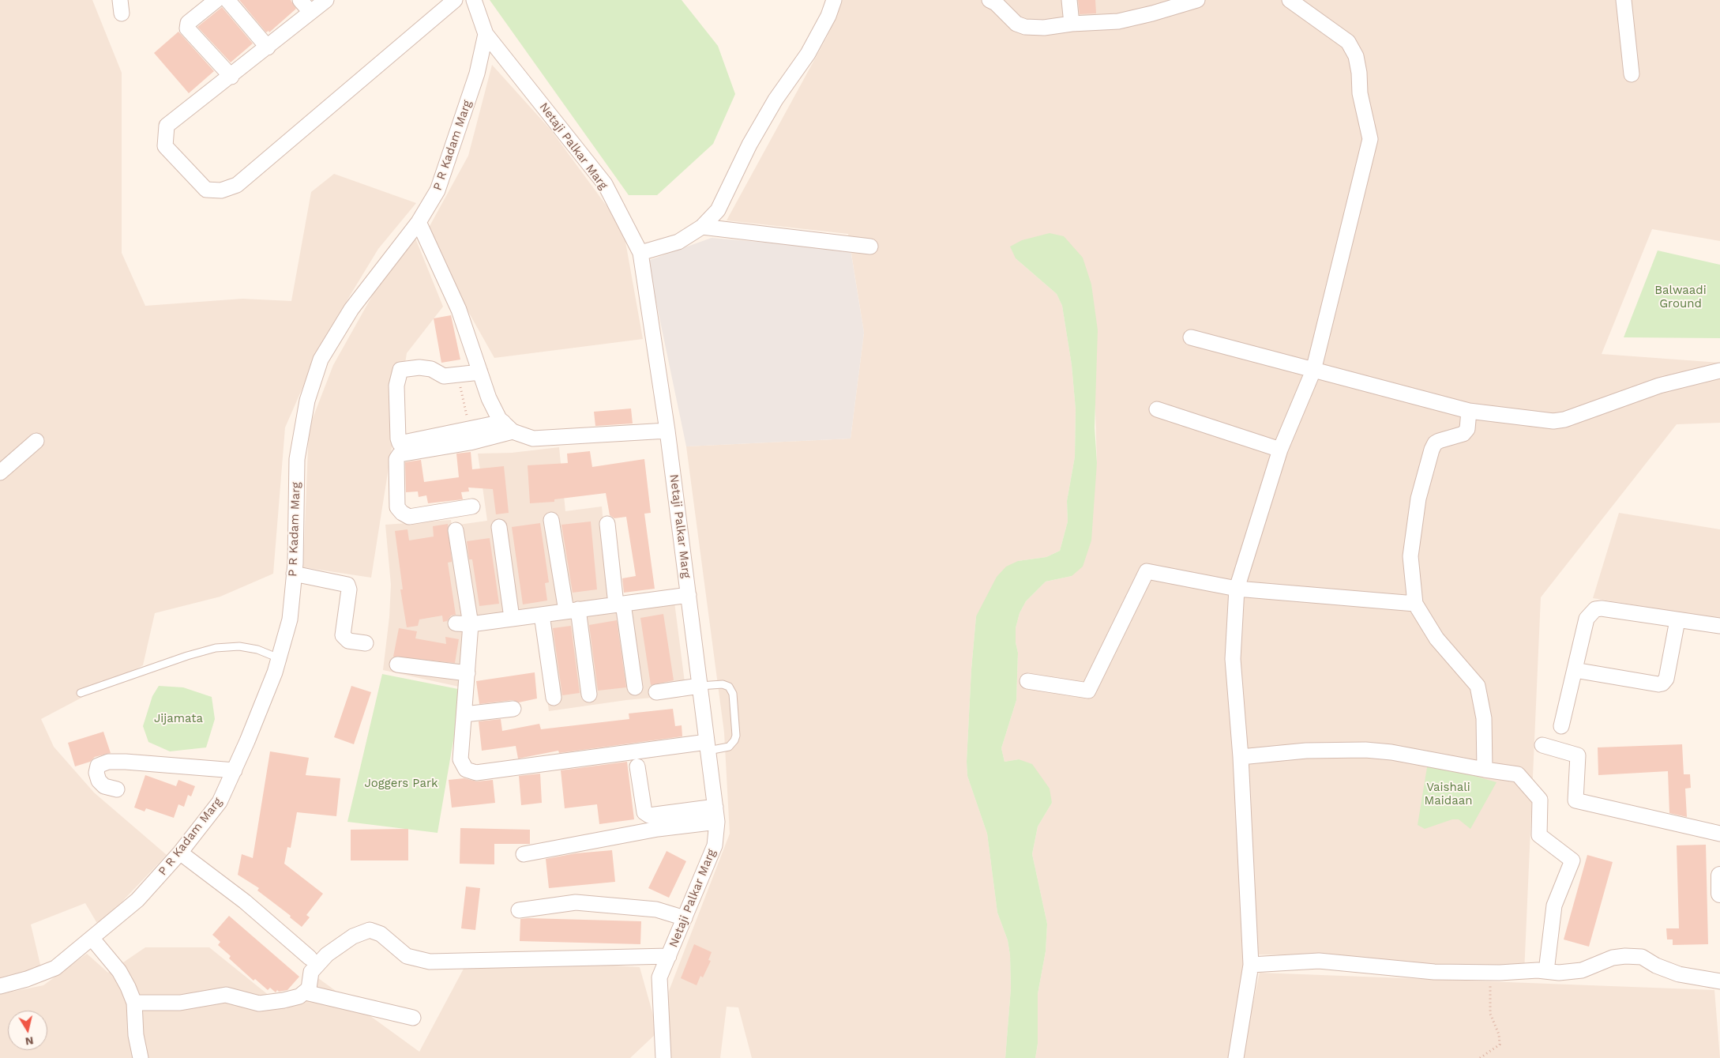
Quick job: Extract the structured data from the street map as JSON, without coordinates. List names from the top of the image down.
{
  "streets": {
    "street": ["P R Kadam Marg", "Netaji Palkar Marg"]
  },
  "crossings": [
    ["P R Kadam Marg", "Netaji Palkar Marg"]
  ],
  "parks": [
    "Balwaadi Ground",
    "Jijamata",
    "Joggers Park",
    "Vaishali Maidaan"
  ],
  "north": "bottom"
}
